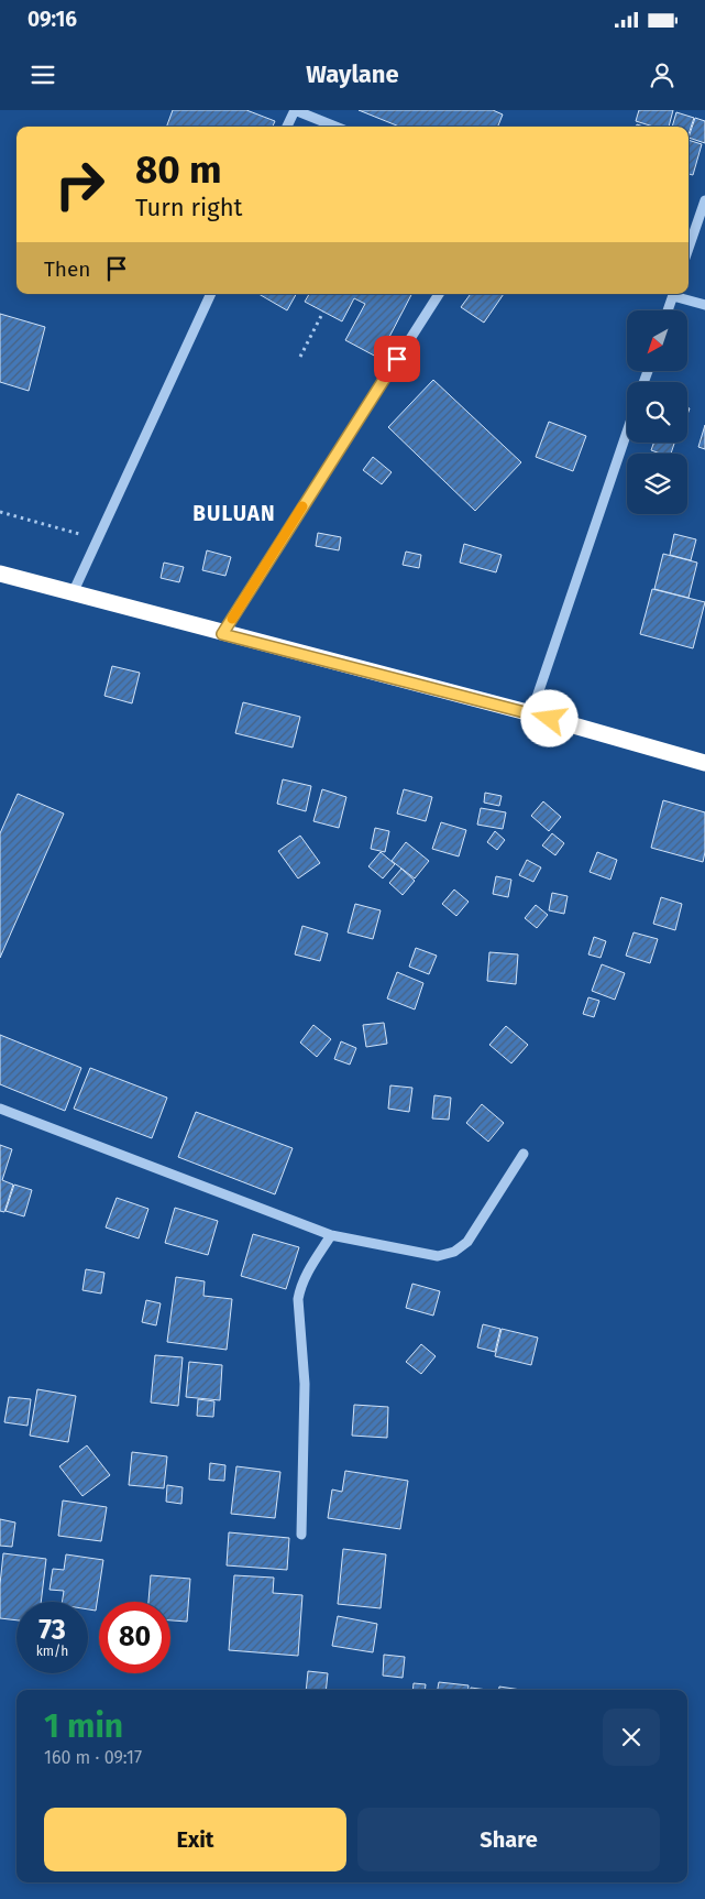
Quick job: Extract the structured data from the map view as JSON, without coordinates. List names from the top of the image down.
{
  "districts": ["BULUAN"],
  "north": "bottom left",
  "page": {
    "status": "09:16",
    "header": "Waylane",
    "turn": ["80 m", "Turn right"],
    "then": "Then",
    "speed": "73 km/h",
    "limit": "80",
    "heading": ["1 min", "160 m · 09:17"],
    "buttons": ["Exit", "Share"]
  }
}
